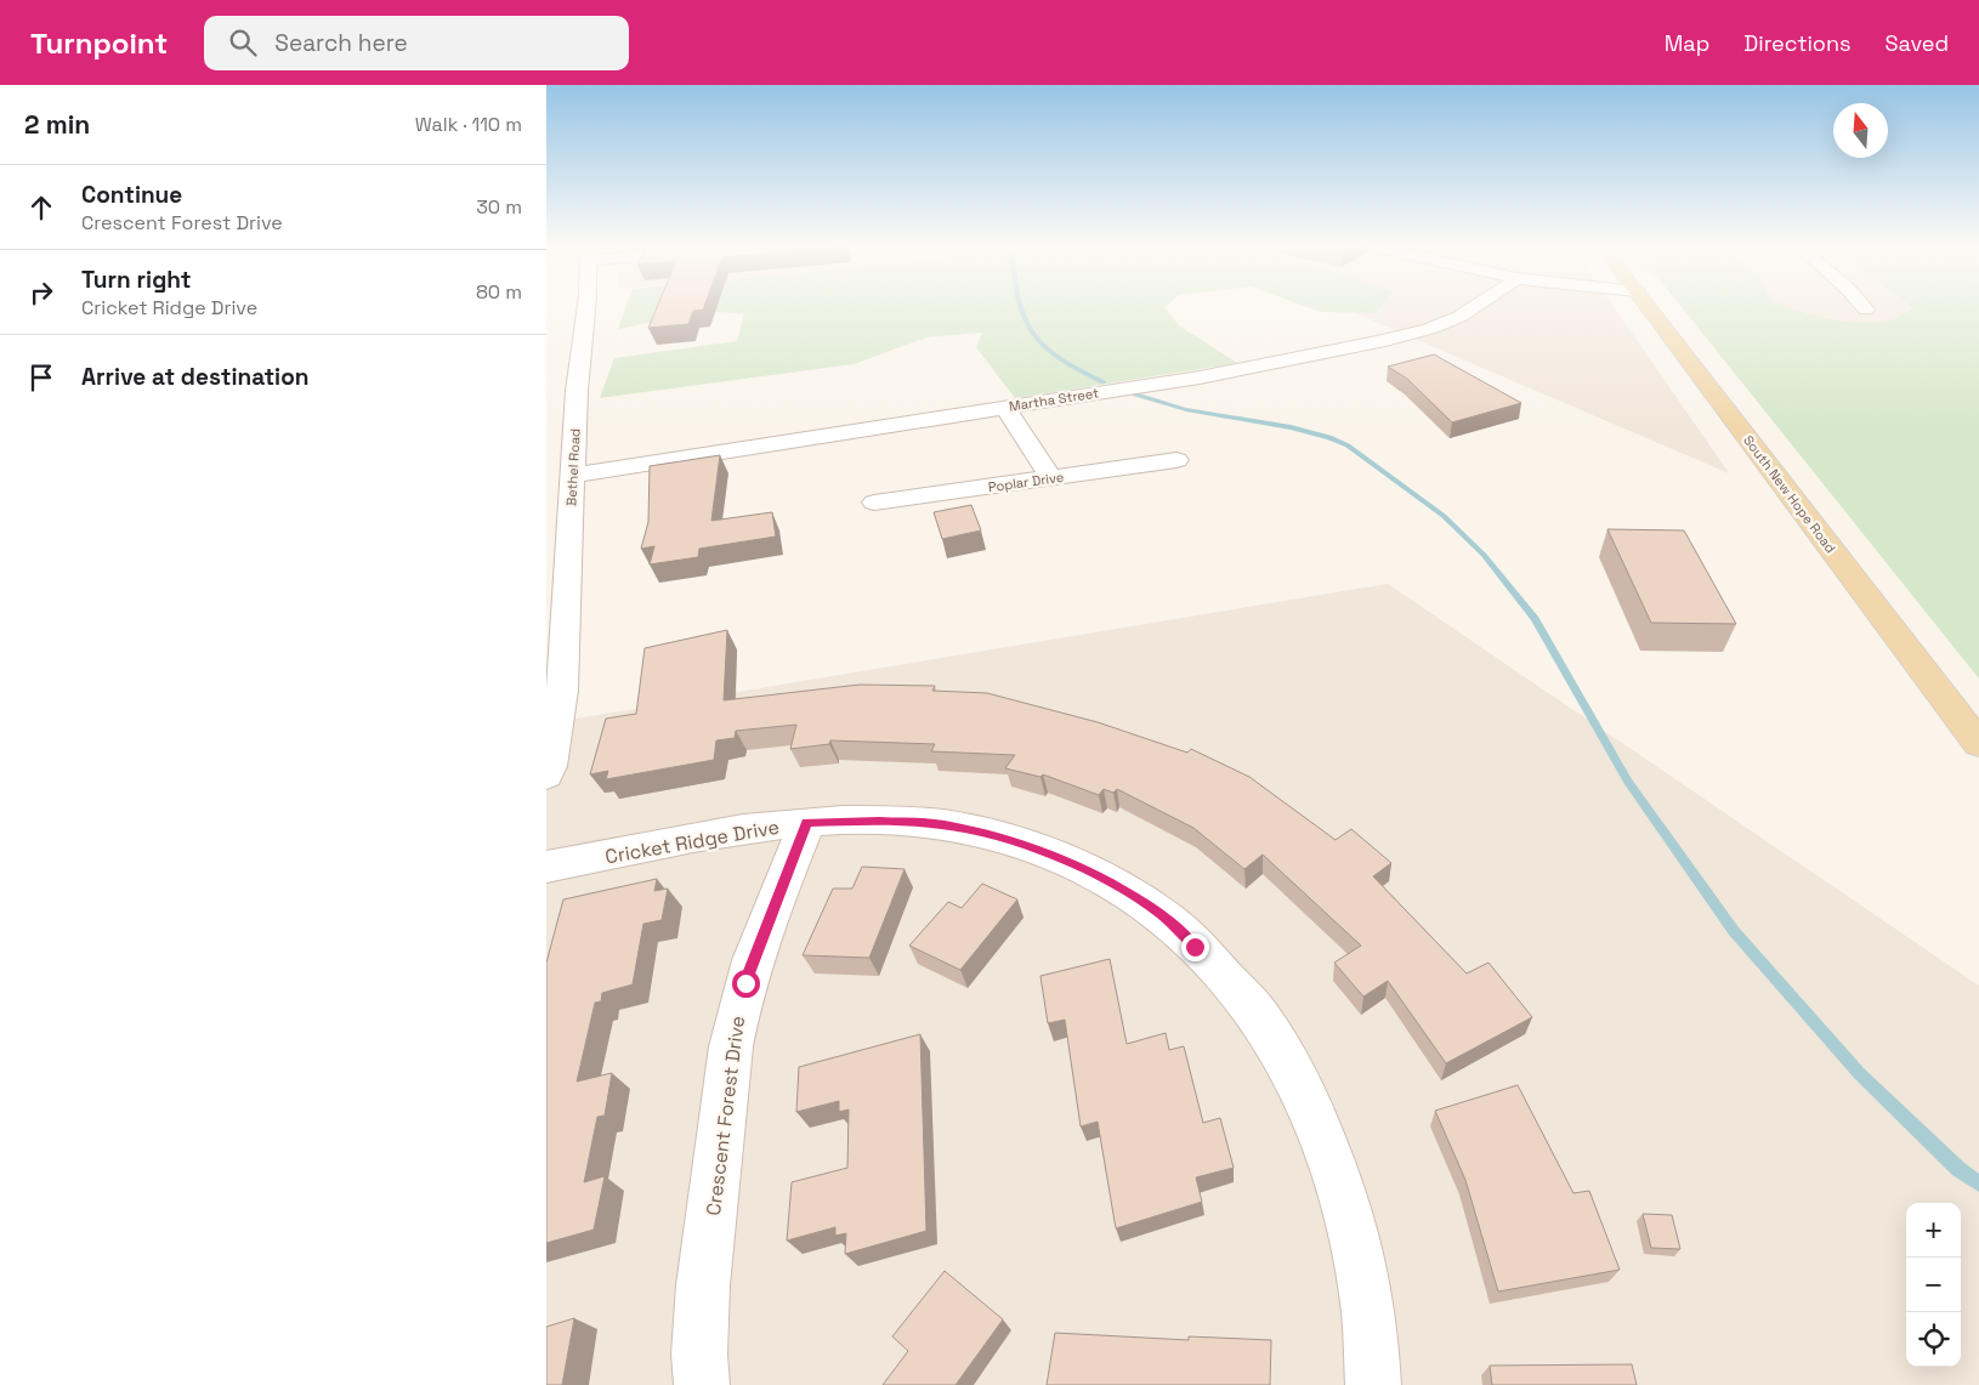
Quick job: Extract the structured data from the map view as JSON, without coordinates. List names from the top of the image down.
{
  "streets": {
    "main road": ["South New Hope Road"],
    "street": [
      "Martha Street",
      "Bethel Road",
      "Poplar Drive",
      "Cricket Ridge Drive",
      "Crescent Forest Drive"
    ]
  },
  "crossings": [
    ["Martha Street", "Bethel Road"],
    ["Cricket Ridge Drive", "Crescent Forest Drive"]
  ],
  "north": "top",
  "page": {
    "header": "Turnpoint",
    "search": "Search here",
    "nav": ["Map", "Directions", "Saved"],
    "heading": ["2 min", "Walk · 110 m"],
    "list": [
      ["Continue", "Crescent Forest Drive", "30 m"],
      ["Turn right", "Cricket Ridge Drive", "80 m"],
      "Arrive at destination"
    ],
    "map_buttons": ["+", "−"]
  }
}
